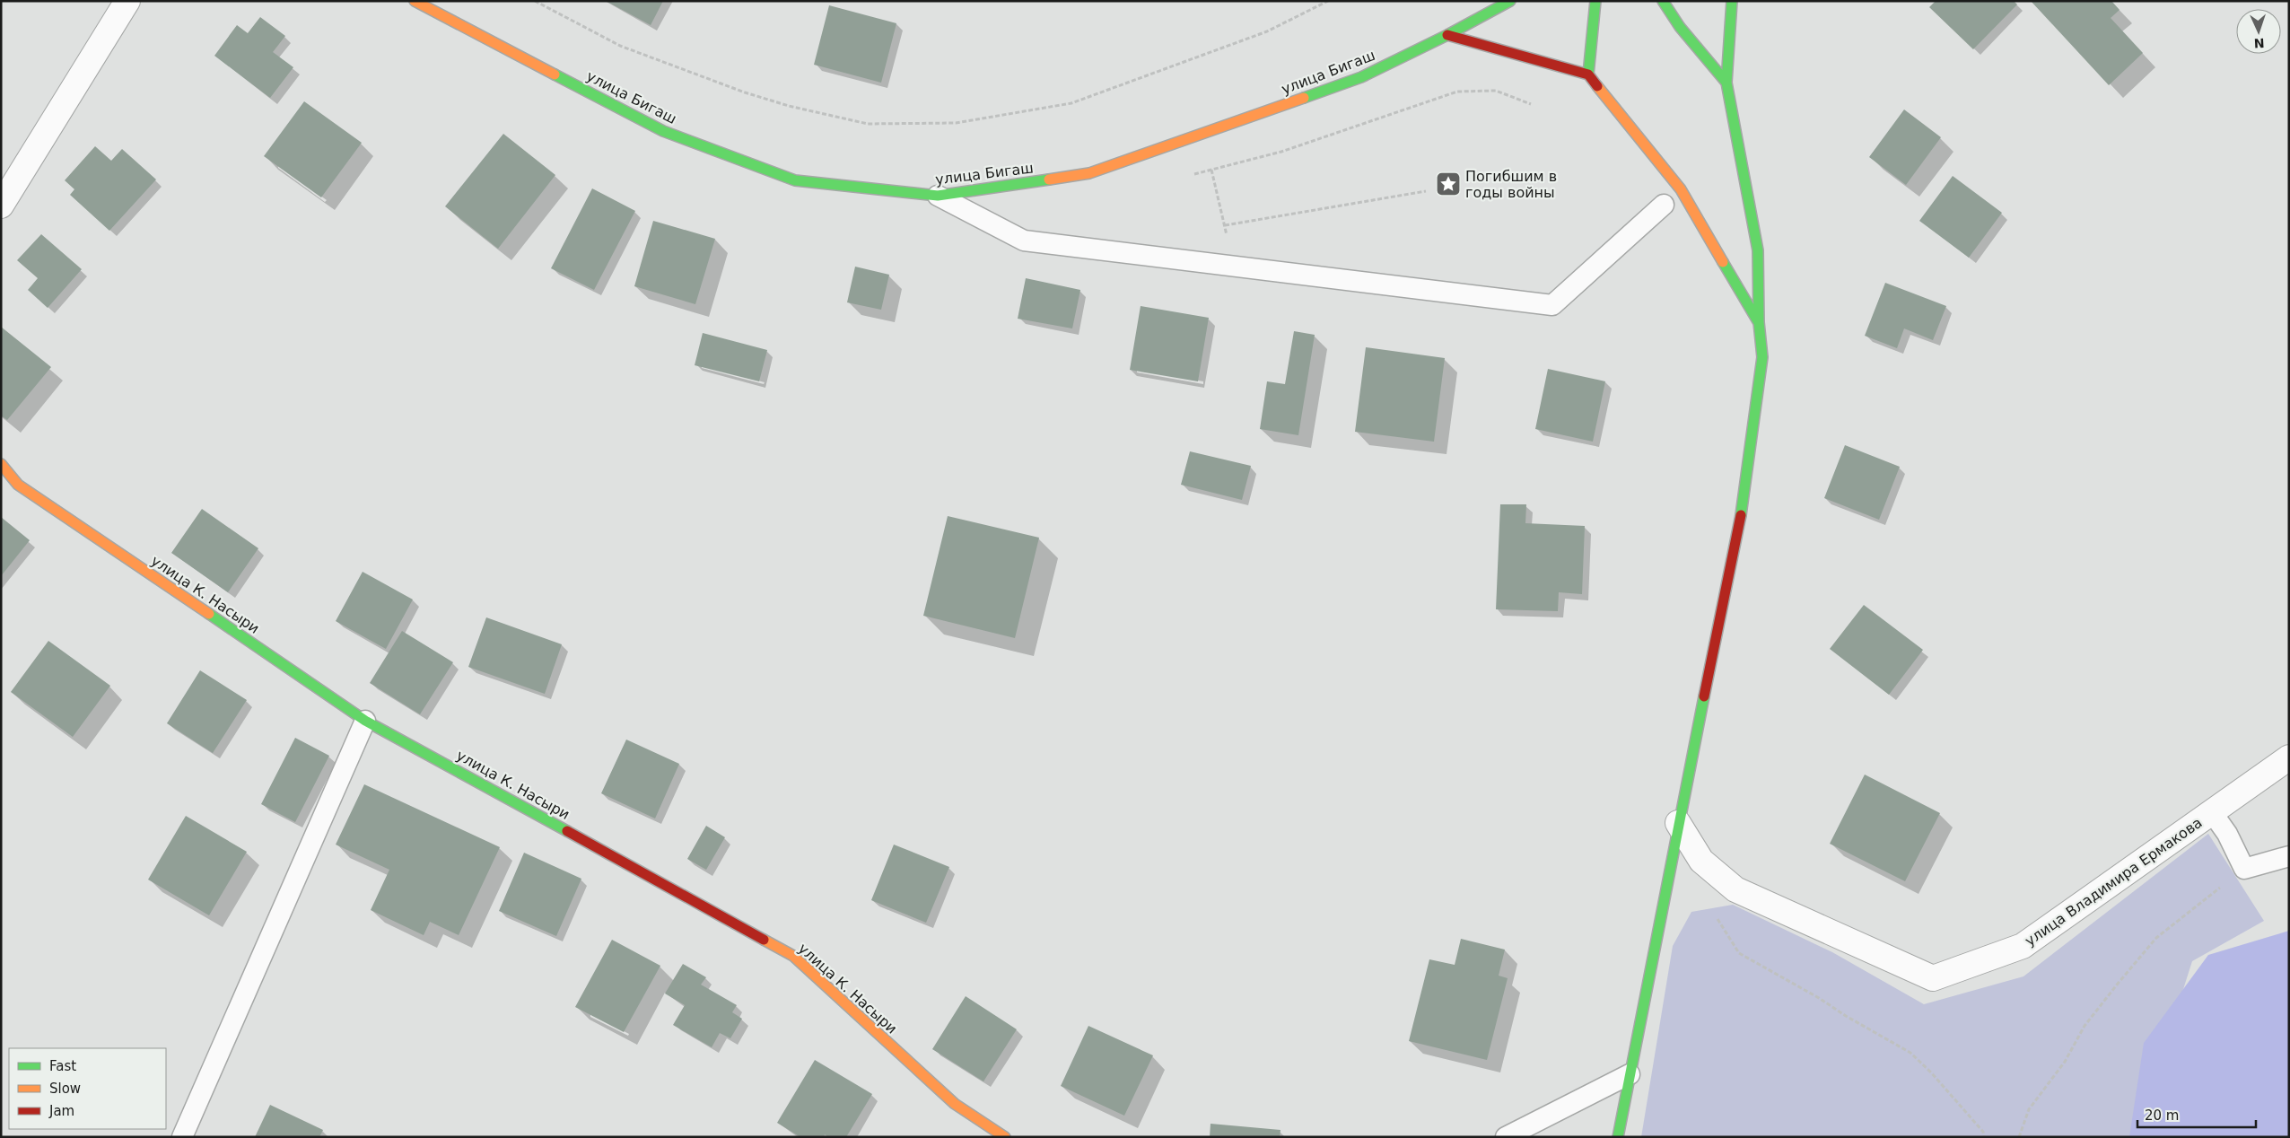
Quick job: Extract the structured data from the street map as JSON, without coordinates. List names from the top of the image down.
{
  "streets": {
    "street": ["улица Бигаш", "улица К. Насыри", "улица Владимира Ермакова"]
  },
  "places": {
    "place": ["Погибшим в годы войны"]
  },
  "legend": ["Fast", "Slow", "Jam"],
  "scale_bar": "20 m",
  "north": "bottom"
}
